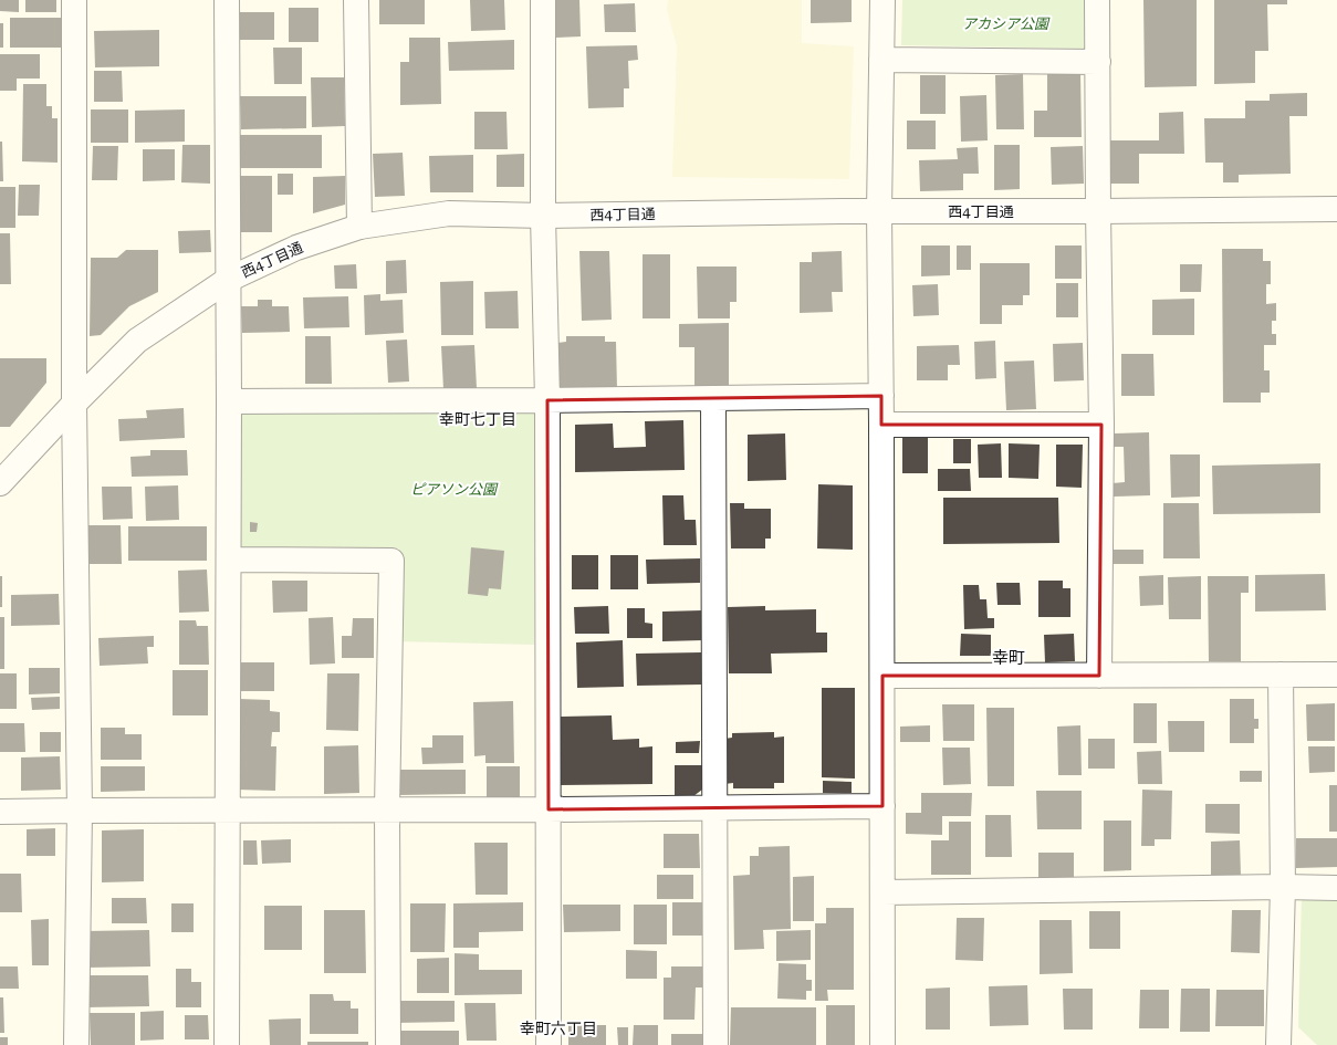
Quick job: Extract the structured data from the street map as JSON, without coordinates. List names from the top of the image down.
{
  "streets": {
    "street": ["西4丁目通"]
  },
  "districts": ["幸町七丁目", "幸町", "幸町六丁目"],
  "parks": ["アカシア公園", "ピアソン公園"]
}
